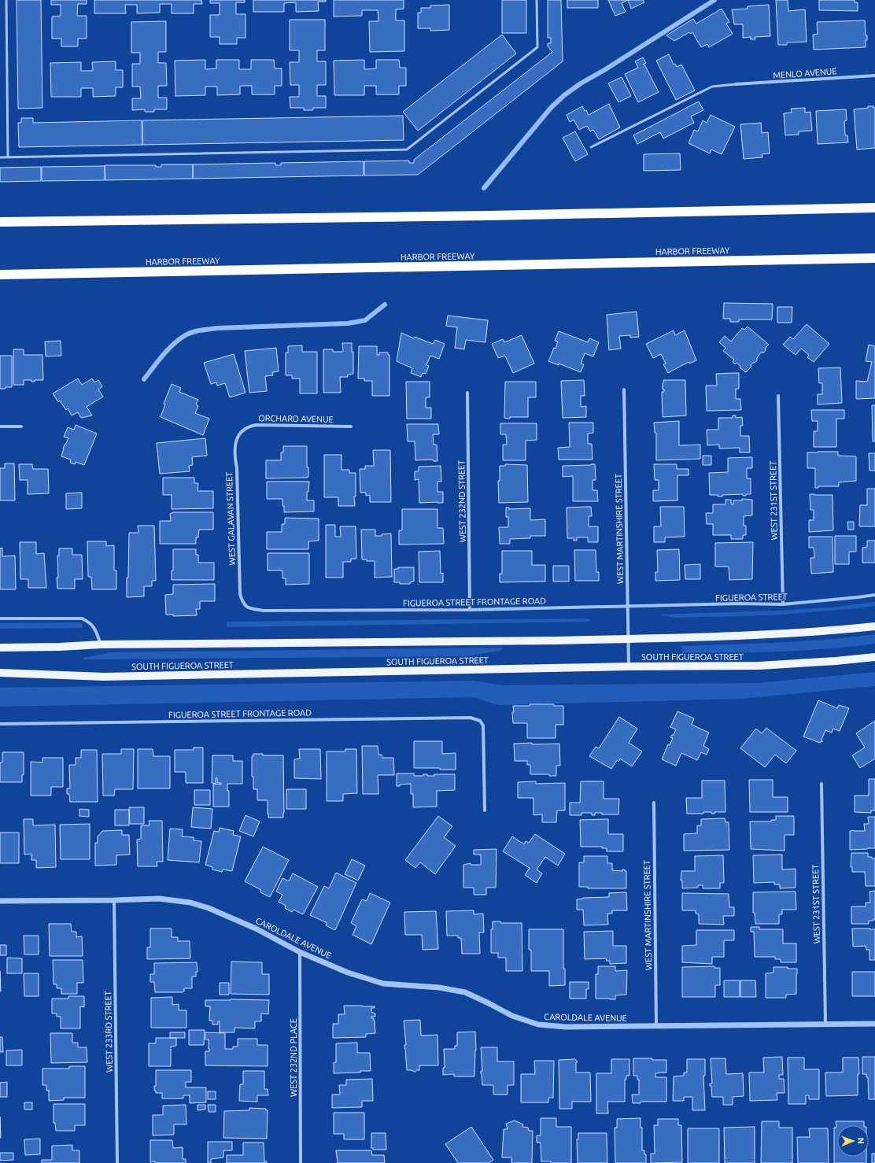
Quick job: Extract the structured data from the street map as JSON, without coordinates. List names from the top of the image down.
{
  "streets": {
    "highway": ["HARBOR FREEWAY"],
    "main road": ["SOUTH FIGUEROA STREET"],
    "street": [
      "MENLO AVENUE",
      "ORCHARD AVENUE",
      "WEST 231ST STREET",
      "WEST 232ND STREET",
      "WEST GALAVAN STREET",
      "WEST MARTINSHIRE STREET",
      "FIGUEROA STREET",
      "FIGUEROA STREET FRONTAGE ROAD",
      "CAROLDALE AVENUE",
      "WEST 233RD STREET",
      "WEST 232ND PLACE"
    ]
  },
  "crossings": [
    ["ORCHARD AVENUE", "WEST GALAVAN STREET"],
    ["WEST 231ST STREET", "FIGUEROA STREET"],
    ["WEST 231ST STREET", "CAROLDALE AVENUE"],
    ["WEST 232ND STREET", "FIGUEROA STREET FRONTAGE ROAD"],
    ["WEST GALAVAN STREET", "FIGUEROA STREET FRONTAGE ROAD"],
    ["WEST MARTINSHIRE STREET", "FIGUEROA STREET"],
    ["WEST MARTINSHIRE STREET", "FIGUEROA STREET FRONTAGE ROAD"],
    ["WEST MARTINSHIRE STREET", "SOUTH FIGUEROA STREET"],
    ["WEST MARTINSHIRE STREET", "CAROLDALE AVENUE"],
    ["FIGUEROA STREET", "FIGUEROA STREET FRONTAGE ROAD"],
    ["CAROLDALE AVENUE", "WEST 233RD STREET"],
    ["CAROLDALE AVENUE", "WEST 232ND PLACE"]
  ],
  "north": "right"
}
